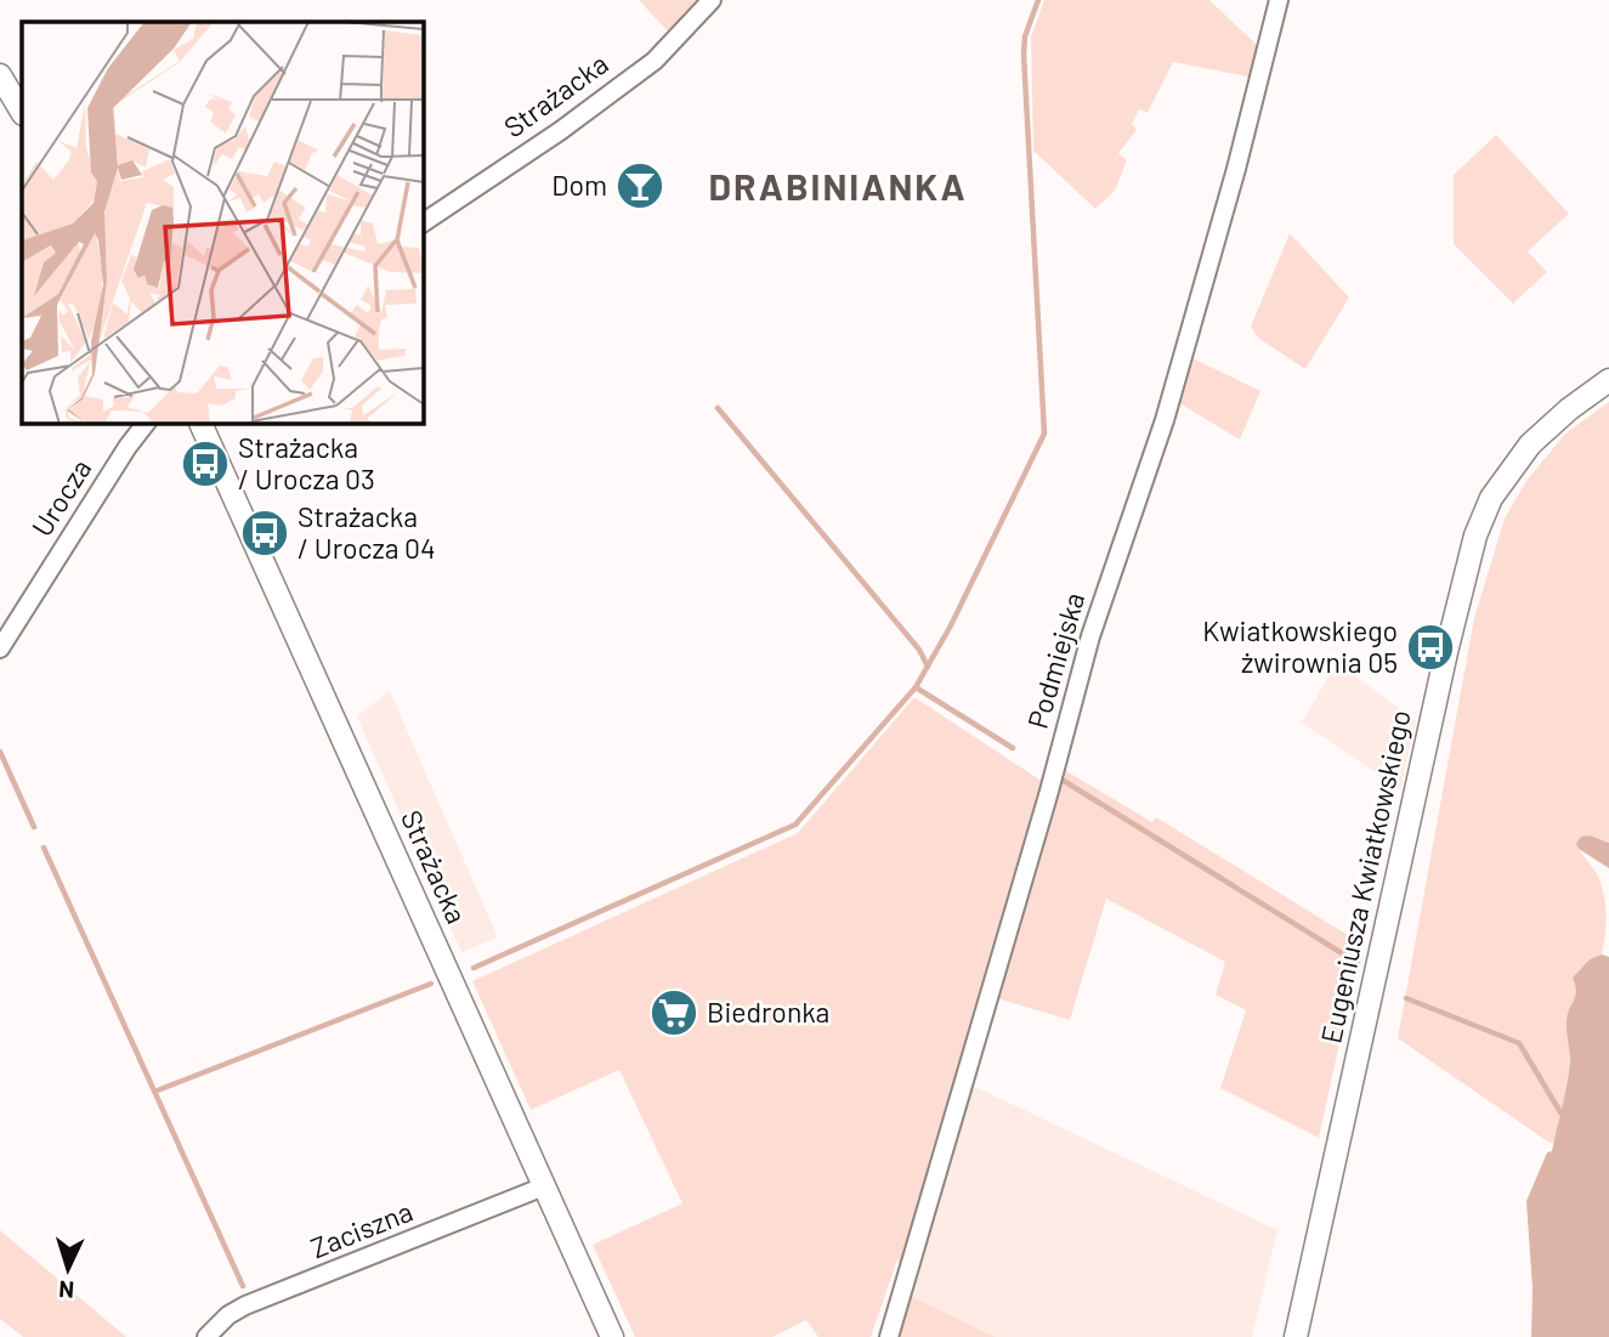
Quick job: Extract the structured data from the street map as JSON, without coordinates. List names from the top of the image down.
{
  "streets": {
    "street": [
      "Strażacka",
      "Urocza",
      "Podmiejska",
      "Eugeniusza Kwiatkowskiego",
      "Zaciszna"
    ]
  },
  "crossings": [
    ["Strażacka", "Zaciszna"]
  ],
  "districts": ["DRABINIANKA"],
  "places": {
    "bar": ["Dom"],
    "bus stop": ["Strażacka / Urocza 03", "Strażacka / Urocza 04", "Kwiatkowskiego żwirownia 05"],
    "supermarket": ["Biedronka"]
  },
  "north": "bottom"
}
